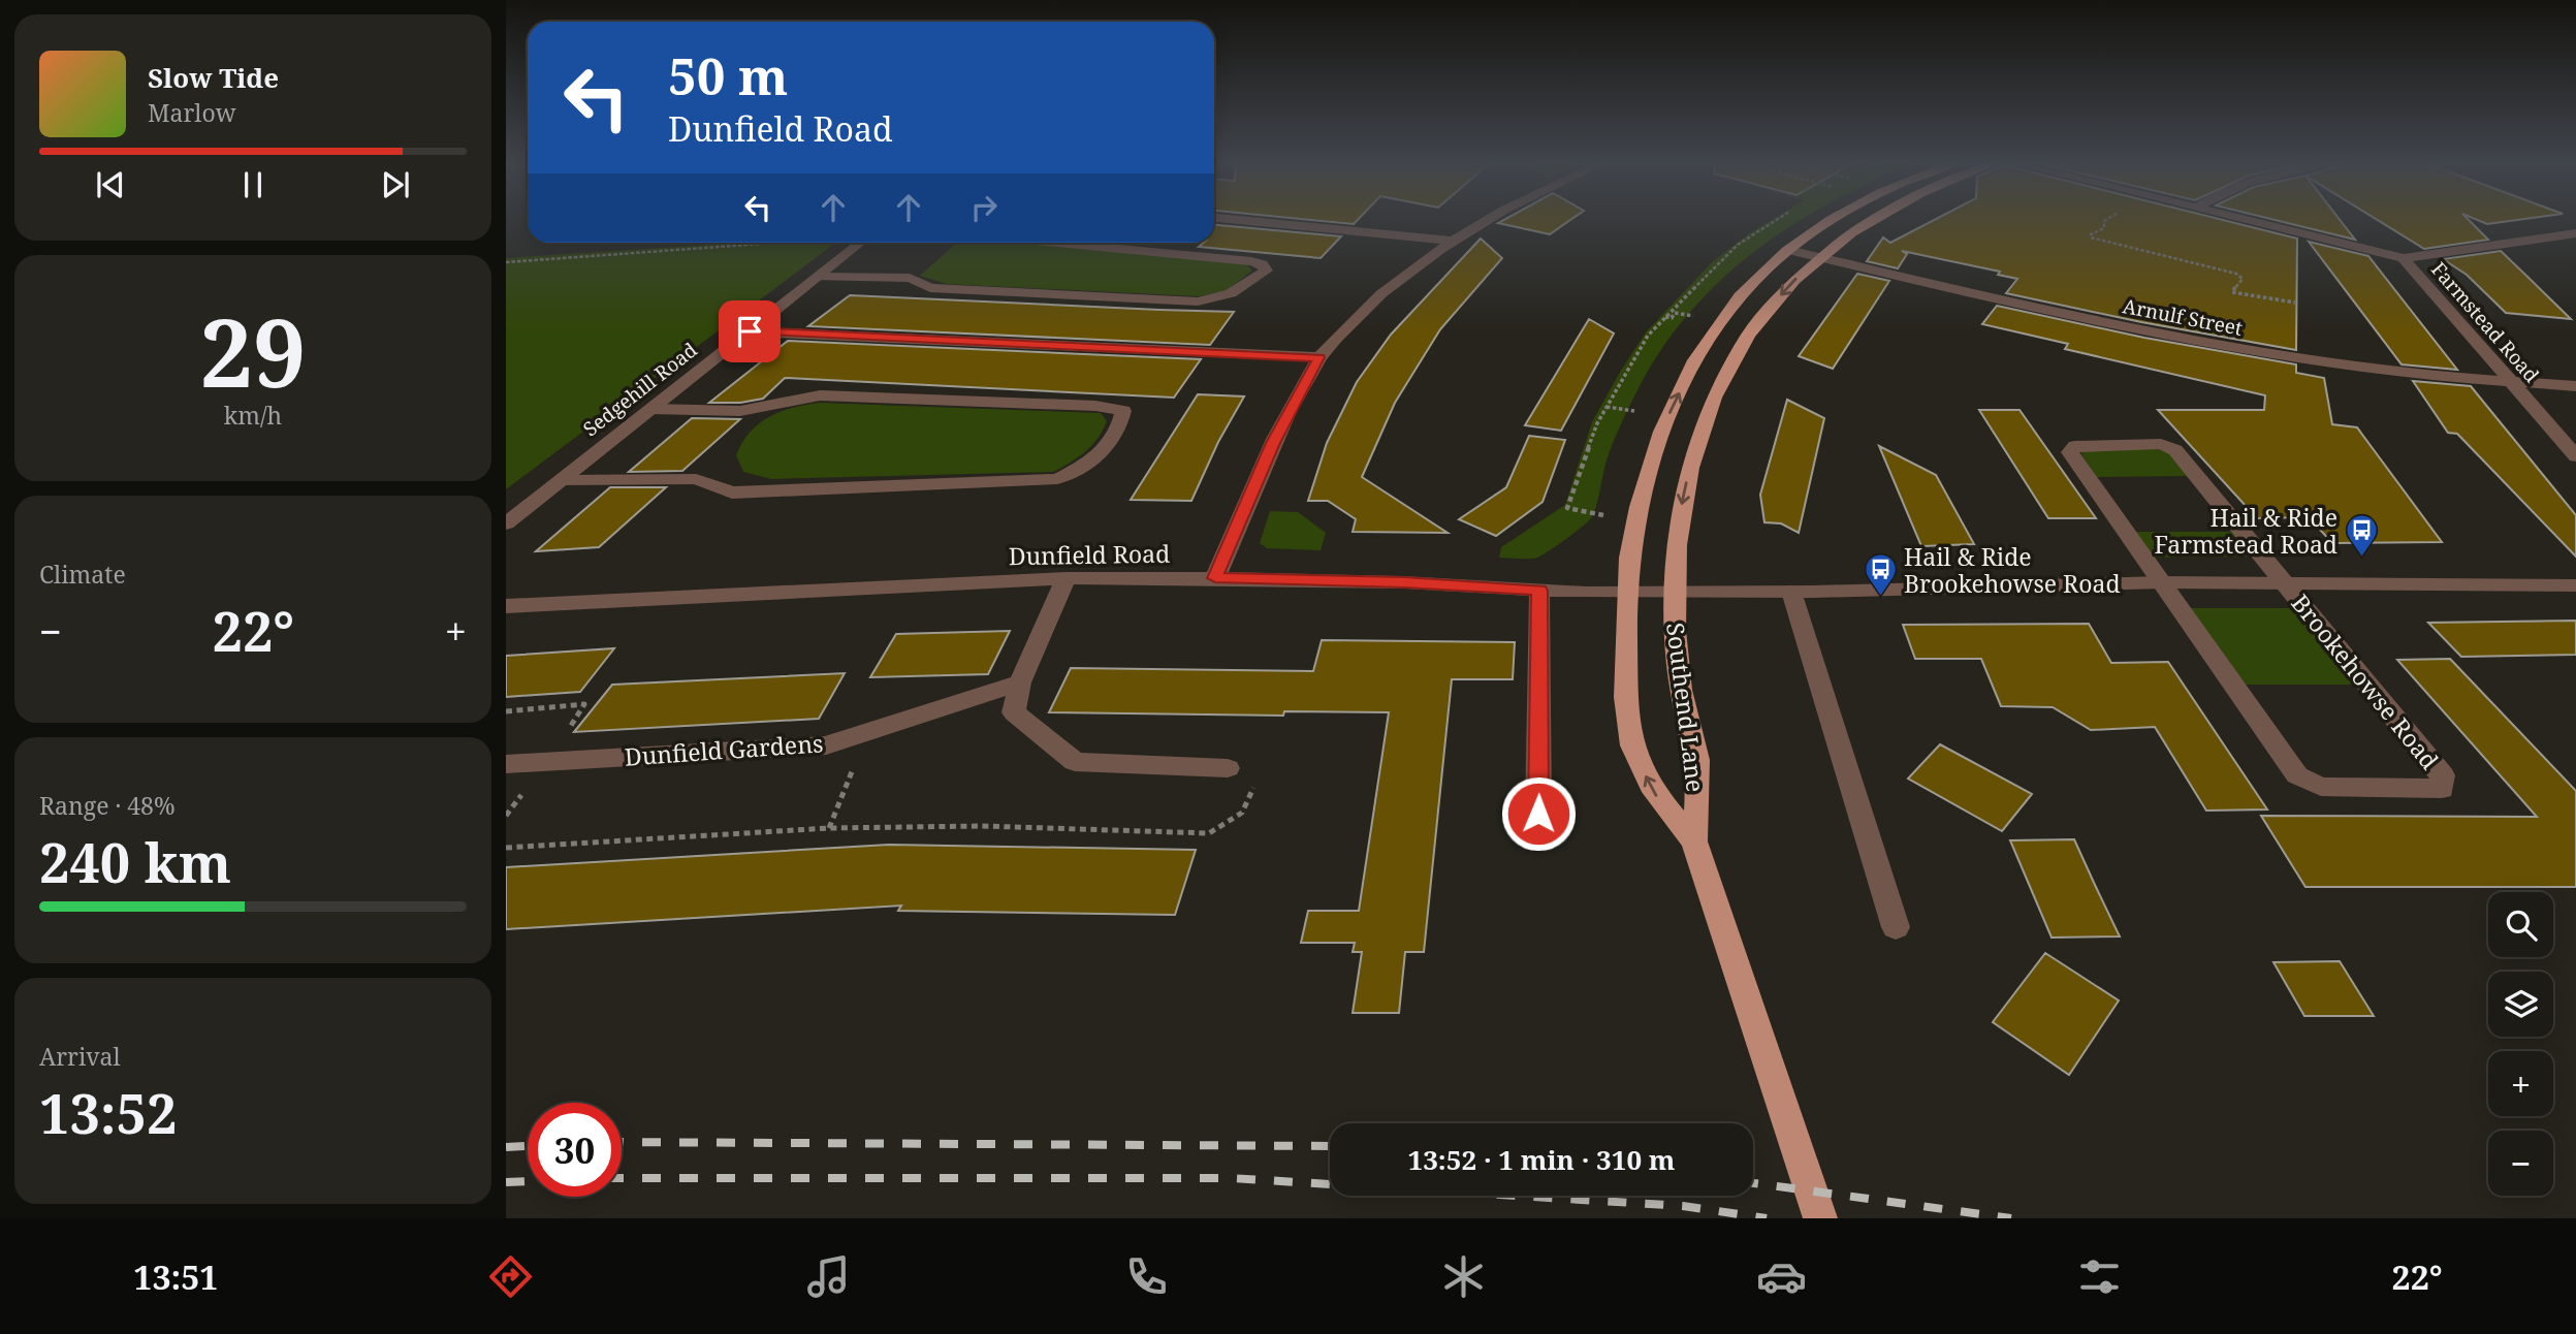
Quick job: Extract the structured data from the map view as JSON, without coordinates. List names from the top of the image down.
{
  "streets": {
    "main road": ["Southend Lane"],
    "street": [
      "Arnulf Street",
      "Farmstead Road",
      "Sedgehill Road",
      "Dunfield Road",
      "Brookehowse Road",
      "Dunfield Gardens"
    ]
  },
  "crossings": [
    ["Arnulf Street", "Farmstead Road"],
    ["Arnulf Street", "Southend Lane"],
    ["Dunfield Road", "Brookehowse Road"],
    ["Dunfield Road", "Southend Lane"],
    ["Brookehowse Road", "Southend Lane"]
  ],
  "places": {
    "bus stop": ["Hail & Ride Farmstead Road", "Hail & Ride Brookehowse Road"]
  },
  "page": {
    "turn": ["50 m", "Dunfield Road"],
    "song": ["Slow Tide", "Marlow"],
    "tile": [
      ["29", "km/h"],
      "Climate",
      ["Range · 48%", "240 km"],
      ["Arrival", "13:52"]
    ],
    "heat": ["−", "22°", "+"],
    "map_buttons": ["+", "−"],
    "limit": "30",
    "trip": "13:52 · 1 min · 310 m",
    "tabs": ["13:51", "22°"]
  }
}
